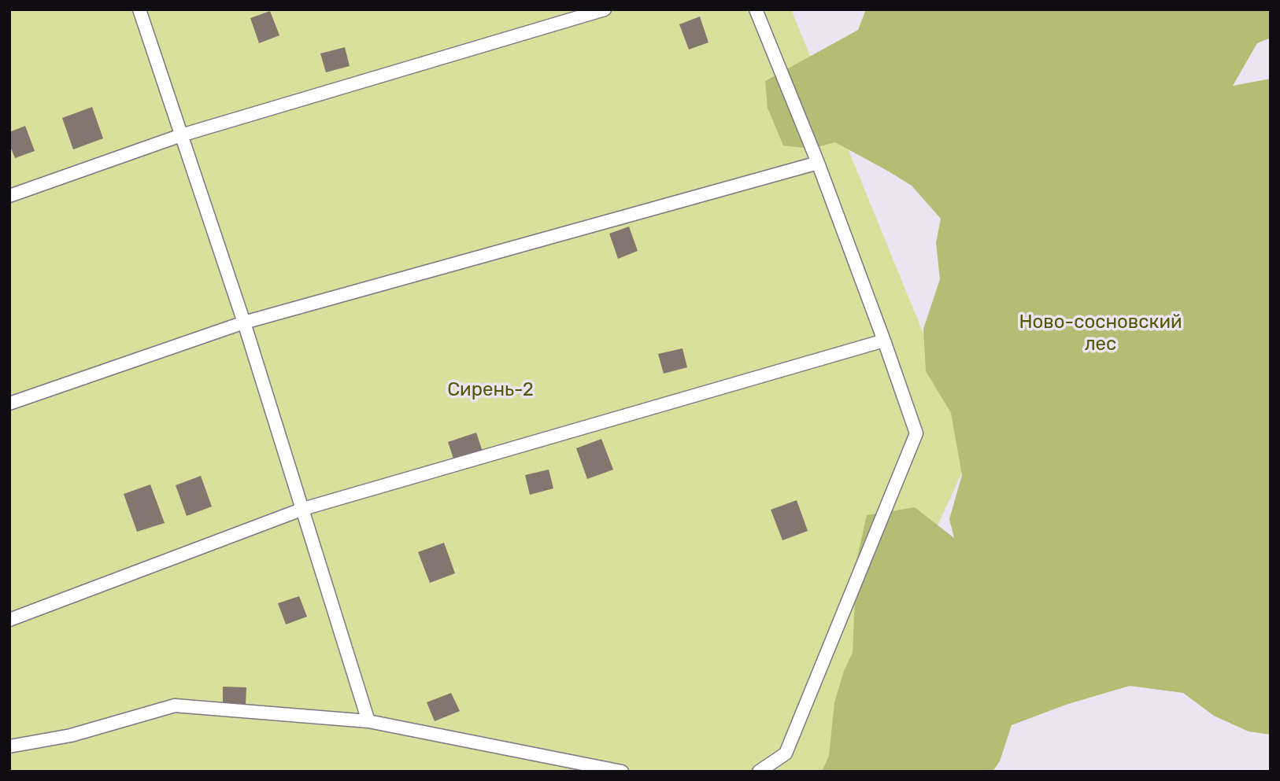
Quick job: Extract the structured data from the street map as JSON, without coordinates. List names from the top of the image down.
{
  "parks": ["Ново-сосновский лес", "Сирень-2"]
}
